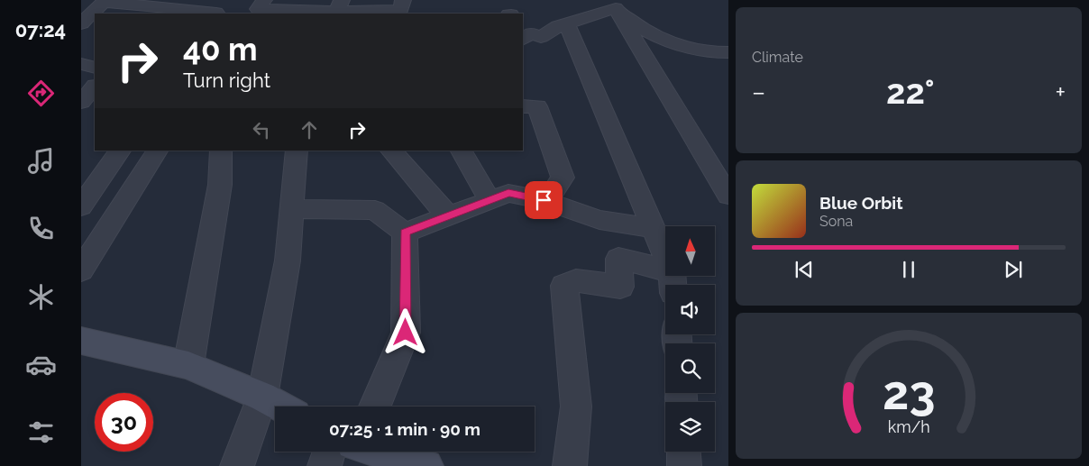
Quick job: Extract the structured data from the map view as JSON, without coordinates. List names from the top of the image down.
{
  "north": "top",
  "page": {
    "tabs": "07:24",
    "tile": "Climate",
    "turn": ["40 m", "Turn right"],
    "heat": ["−", "22°", "+"],
    "song": ["Blue Orbit", "Sona"],
    "limit": "30",
    "trip": "07:25 · 1 min · 90 m",
    "gauge": ["23", "km/h"]
  }
}
